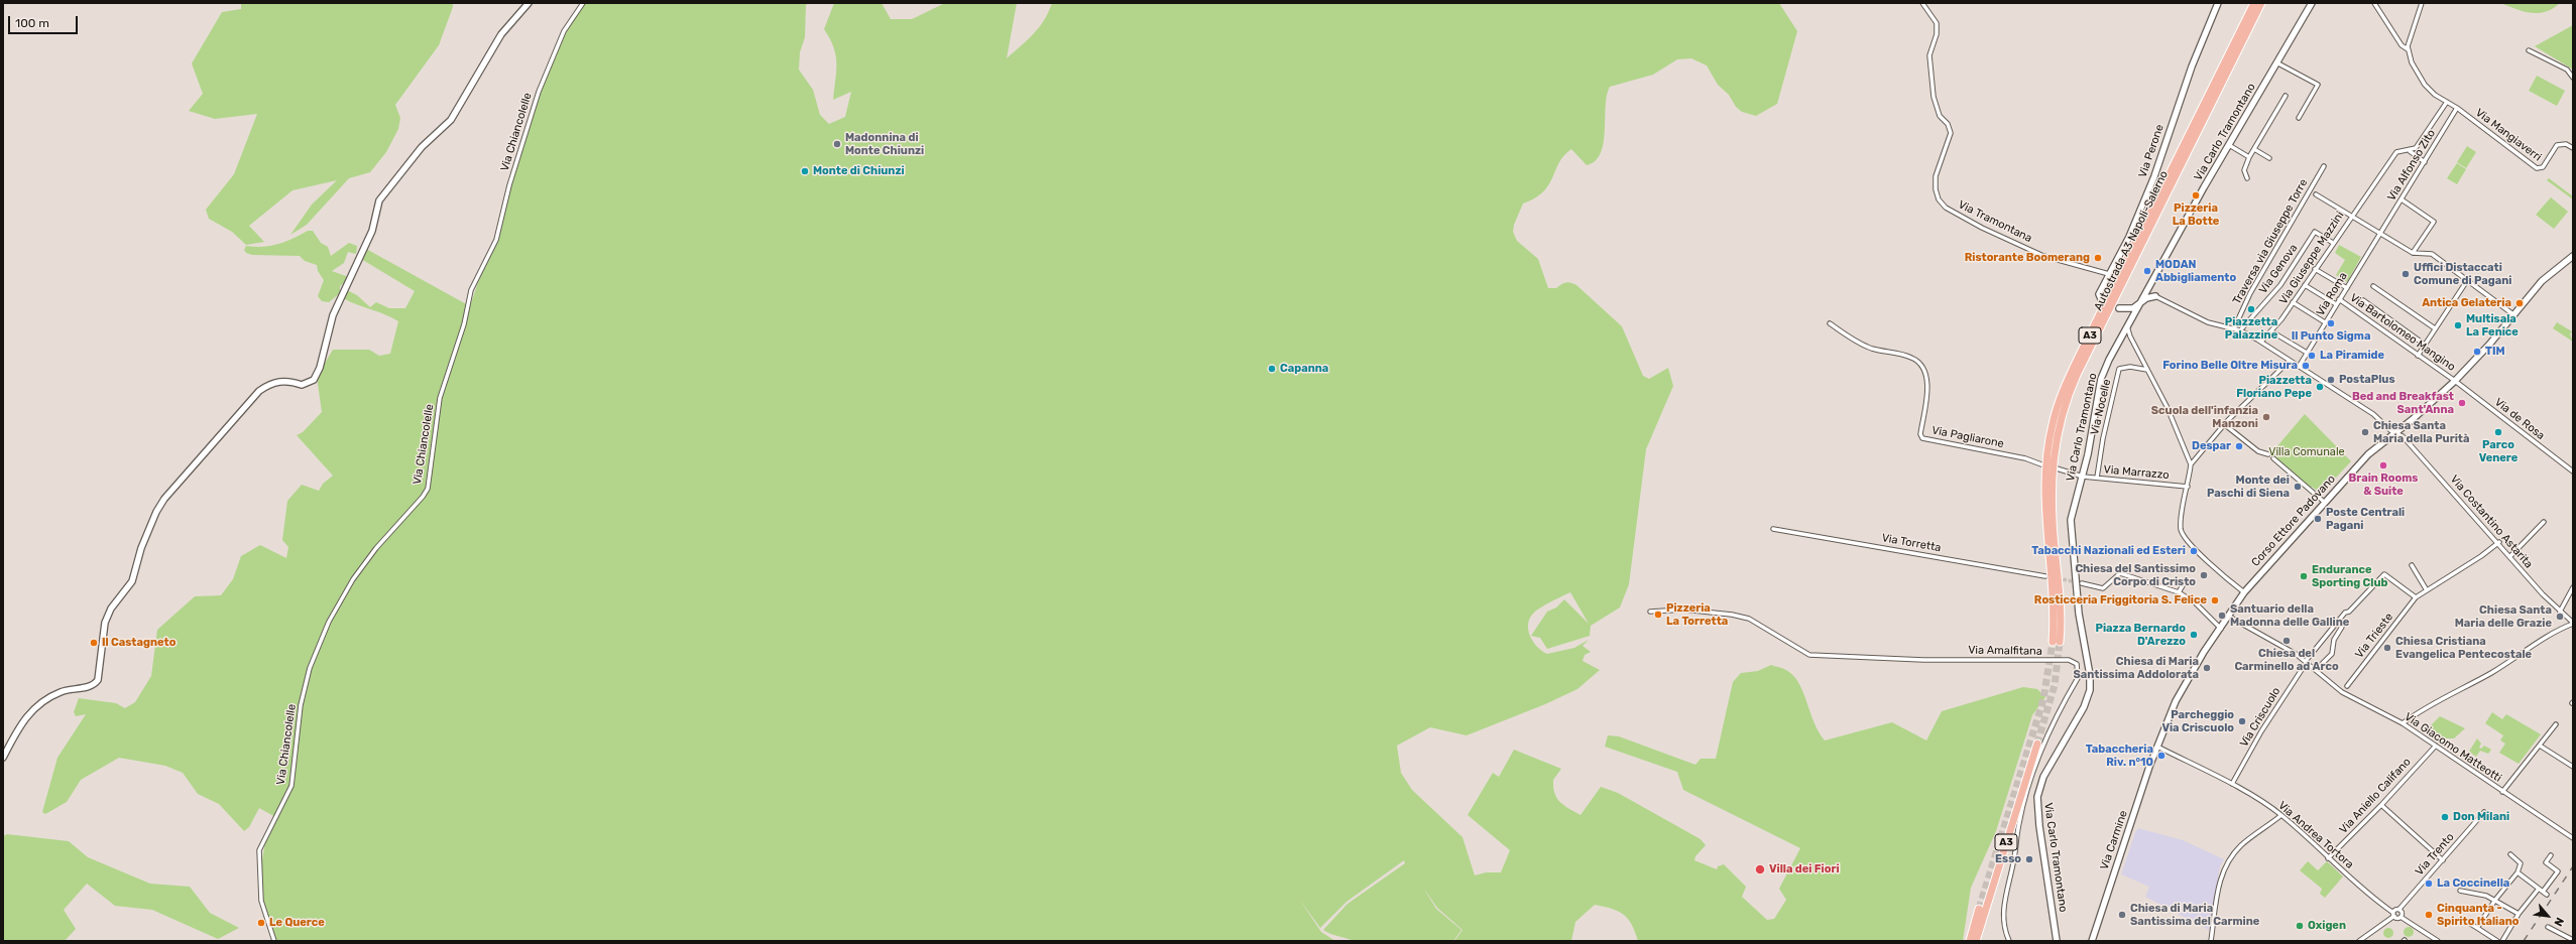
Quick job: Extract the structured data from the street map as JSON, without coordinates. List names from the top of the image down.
{
  "streets": {
    "highway": ["Autostrada A3 Napoli-Salerno", "A3"],
    "street": [
      "Via Chiancolelle",
      "Via Carlo Tramontano",
      "Via Mangiaverri",
      "Via Perone",
      "Via Alfonso Zito",
      "Via Tramontana",
      "Traversa via Giuseppe Torre",
      "Via Giuseppe Mazzini",
      "Via Genova",
      "Via Roma",
      "Via Bartolomeo Mangino",
      "Via Nocelle",
      "Via de Rosa",
      "Via Pagliarone",
      "Via Marrazzo",
      "Corso Ettore Padovano",
      "Via Costantino Astarita",
      "Via Torretta",
      "Via Trieste",
      "Via Amalfitana",
      "Via Criscuolo",
      "Via Giacomo Matteotti",
      "Via Aniello Califano",
      "Via Andrea Tortora",
      "Via Carmine",
      "Via Trento"
    ]
  },
  "crossings": [
    ["Via Carlo Tramontano", "Via Marrazzo"],
    ["Via Mangiaverri", "Via Alfonso Zito"],
    ["Via Perone", "Via Tramontana"],
    ["Via Alfonso Zito", "Via Roma"],
    ["Traversa via Giuseppe Torre", "Via Costantino Astarita"],
    ["Via Giuseppe Mazzini", "Via Genova"],
    ["Via Giuseppe Mazzini", "Via Costantino Astarita"],
    ["Via Genova", "Via Costantino Astarita"],
    ["Via Roma", "Via Bartolomeo Mangino"],
    ["Via Roma", "Via Costantino Astarita"],
    ["Via Bartolomeo Mangino", "Via de Rosa"],
    ["Via Bartolomeo Mangino", "Corso Ettore Padovano"],
    ["Via Nocelle", "Via Marrazzo"],
    ["Via de Rosa", "Corso Ettore Padovano"],
    ["Corso Ettore Padovano", "Via Costantino Astarita"],
    ["Corso Ettore Padovano", "Via Giacomo Matteotti"],
    ["Via Costantino Astarita", "Via Trieste"],
    ["Via Trieste", "Via Criscuolo"],
    ["Via Criscuolo", "Via Giacomo Matteotti"],
    ["Via Criscuolo", "Via Andrea Tortora"],
    ["Via Giacomo Matteotti", "Via Aniello Califano"],
    ["Via Aniello Califano", "Via Andrea Tortora"],
    ["Via Andrea Tortora", "Via Carmine"],
    ["Via Andrea Tortora", "Via Trento"]
  ],
  "parks": ["Villa Comunale"],
  "places": [
    "Madonnina di Monte Chiunzi",
    "Monte di Chiunzi",
    "Pizzeria La Botte",
    "Ristorante Boomerang",
    "MODAN Abbigliamento",
    "Uffici Distaccati Comune di Pagani",
    "Antica Gelateria",
    "Piazzetta Palazzine",
    "Il Punto Sigma",
    "Multisala La Fenice",
    "TIM",
    "La Piramide",
    "Forino Belle Oltre Misura",
    "Capanna",
    "PostaPlus",
    "Piazzetta Floriano Pepe",
    "Bed and Breakfast Sant'Anna",
    "Scuola dell'infanzia Manzoni",
    "Chiesa Santa Maria della Purità",
    "Parco Venere",
    "Despar",
    "Brain Rooms & Suite",
    "Monte dei Paschi di Siena",
    "Poste Centrali Pagani",
    "Tabacchi Nazionali ed Esteri",
    "Chiesa del Santissimo Corpo di Cristo",
    "Endurance Sporting Club",
    "Rosticceria Friggitoria S. Felice",
    "Pizzeria La Torretta",
    "Santuario della Madonna delle Galline",
    "Chiesa Santa Maria delle Grazie",
    "Piazza Bernardo D'Arezzo",
    "Chiesa del Carminello ad Arco",
    "Il Castagneto",
    "Chiesa Cristiana Evangelica Pentecostale",
    "Chiesa di Maria Santissima Addolorata",
    "Parcheggio Via Criscuolo",
    "Tabaccheria Riv. n°10",
    "Don Milani",
    "Esso",
    "Villa dei Fiori",
    "La Coccinella",
    "Chiesa di Maria Santissima del Carmine",
    "Cinquanta - Spirito Italiano",
    "Le Querce",
    "Oxigen"
  ],
  "scale_bar": "100 m",
  "north": "bottom right"
}
